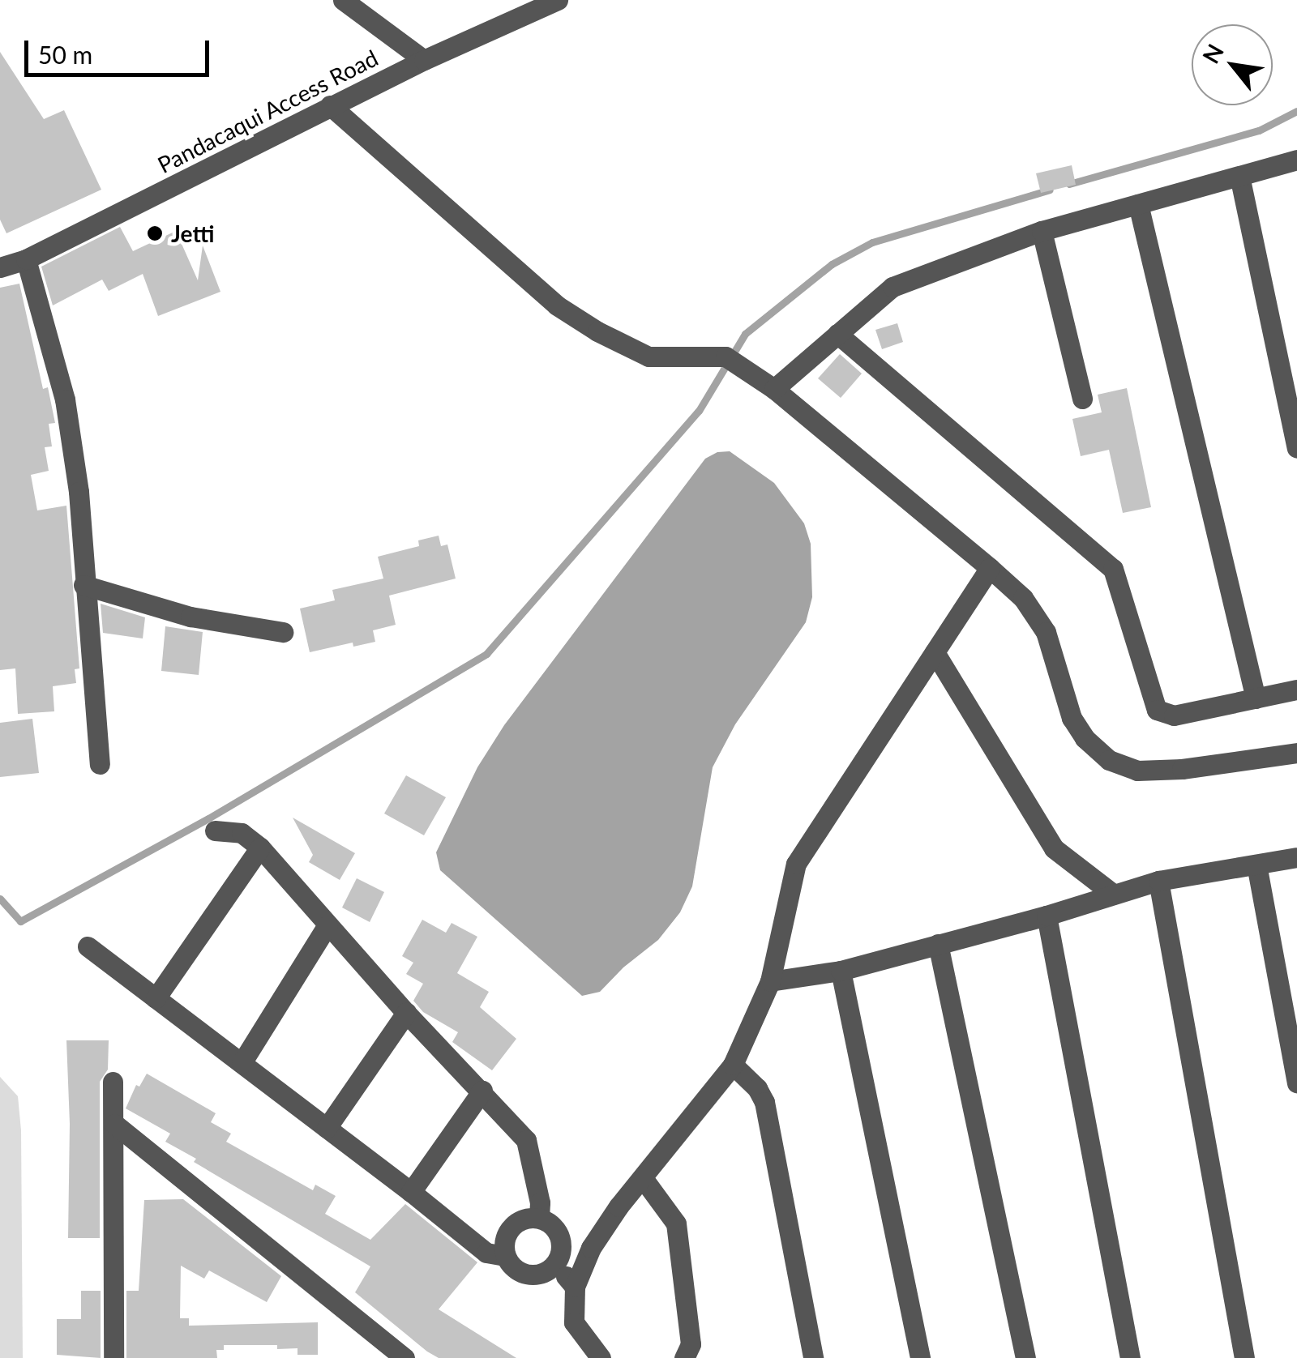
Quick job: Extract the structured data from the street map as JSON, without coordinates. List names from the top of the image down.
{
  "streets": {
    "street": ["Pandacaqui Access Road"]
  },
  "places": ["Jetti"],
  "scale_bar": "50 m",
  "north": "top left"
}
